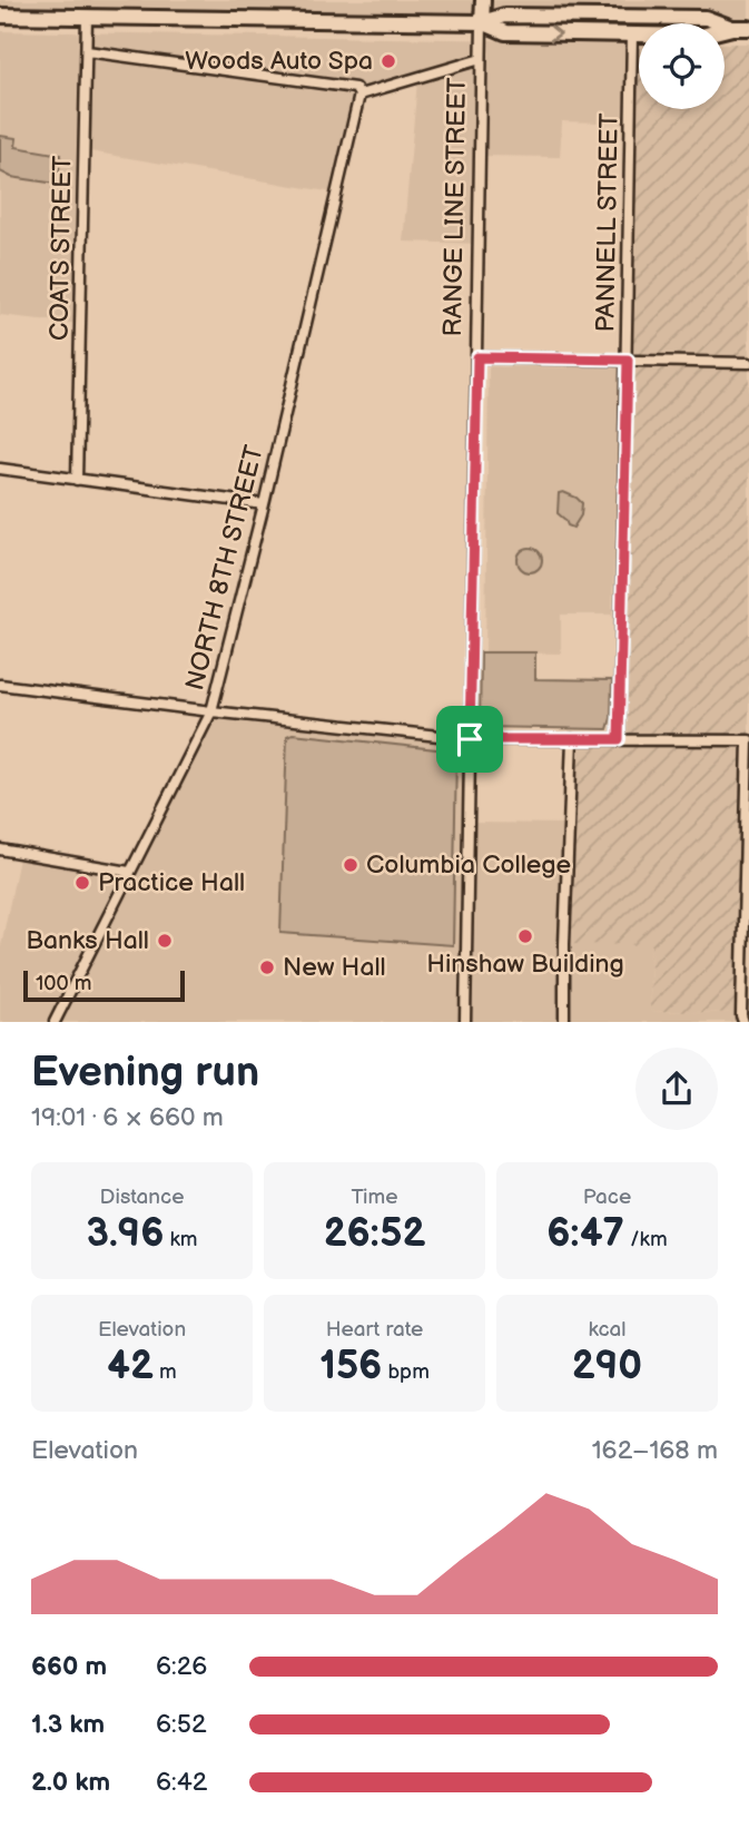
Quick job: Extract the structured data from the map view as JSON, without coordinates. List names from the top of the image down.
{
  "streets": {
    "main road": ["RANGE LINE STREET"],
    "street": ["PANNELL STREET", "COATS STREET", "NORTH 8TH STREET"]
  },
  "places": [
    "Woods Auto Spa",
    "Columbia College",
    "Practice Hall",
    "Hinshaw Building",
    "Banks Hall",
    "New Hall"
  ],
  "scale_bar": "100 m",
  "page": {
    "scale": "100 m",
    "heading": ["Evening run", "19:01 · 6 × 660 m"],
    "stats": [
      ["Distance", "3.96 km"],
      ["Time", "26:52"],
      ["Pace", "6:47 /km"],
      ["Elevation", "42 m"],
      ["Heart rate", "156 bpm"],
      ["kcal", "290"]
    ],
    "chart": ["Elevation", "162–168 m"],
    "list": [
      {
        "name": "660 m",
        "note": "6:26"
      },
      {
        "name": "1.3 km",
        "note": "6:52"
      },
      {
        "name": "2.0 km",
        "note": "6:42"
      }
    ]
  }
}
